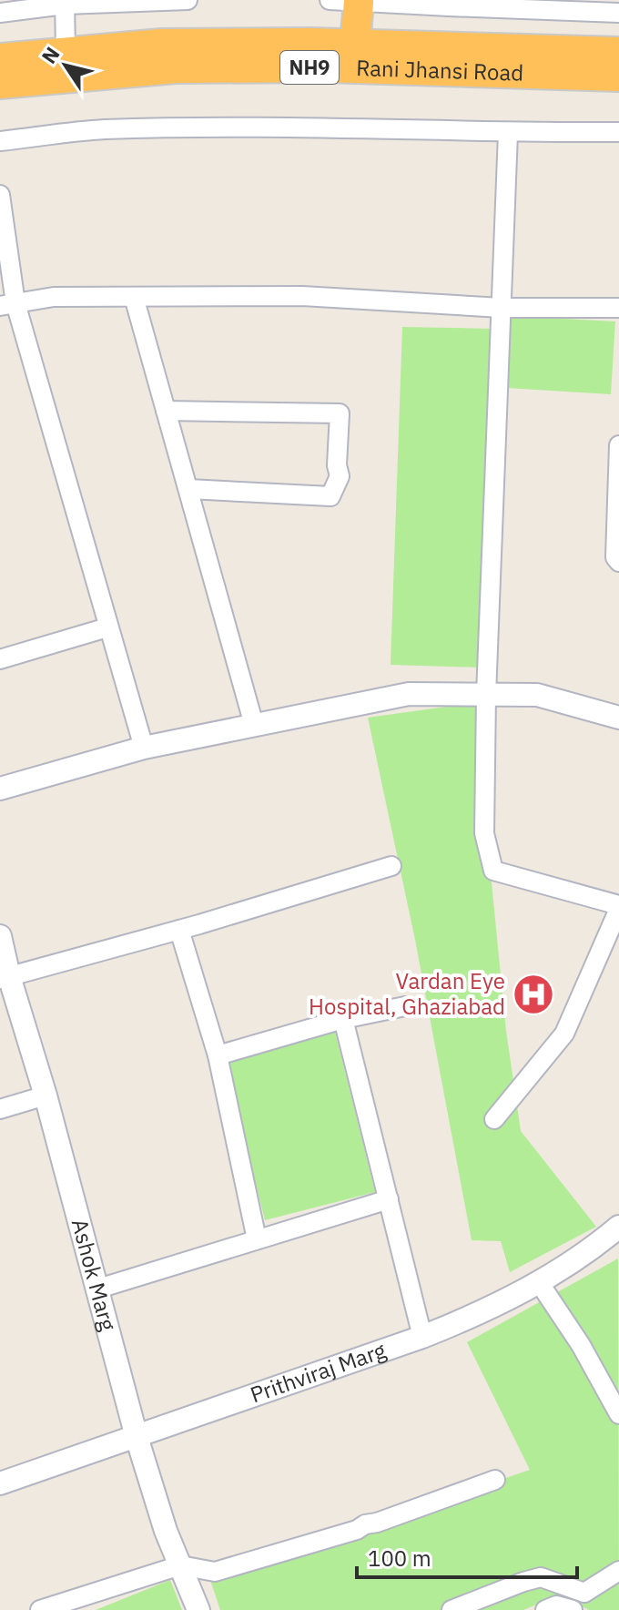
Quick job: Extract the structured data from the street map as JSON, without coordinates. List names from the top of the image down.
{
  "streets": {
    "highway": ["NH9", "Rani Jhansi Road"],
    "street": ["Ashok Marg", "Prithviraj Marg"]
  },
  "crossings": [
    ["Ashok Marg", "Prithviraj Marg"]
  ],
  "places": {
    "hospital": ["Vardan Eye Hospital, Ghaziabad"]
  },
  "scale_bar": "100 m",
  "north": "top left"
}
